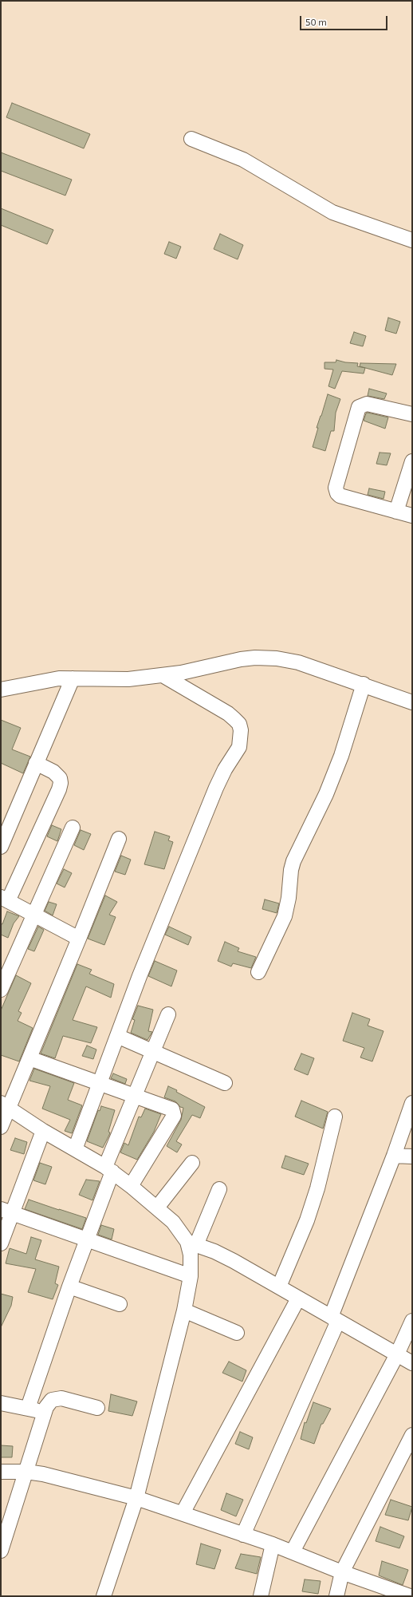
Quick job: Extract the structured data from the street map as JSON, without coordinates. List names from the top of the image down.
{
  "scale_bar": "50 m"
}
